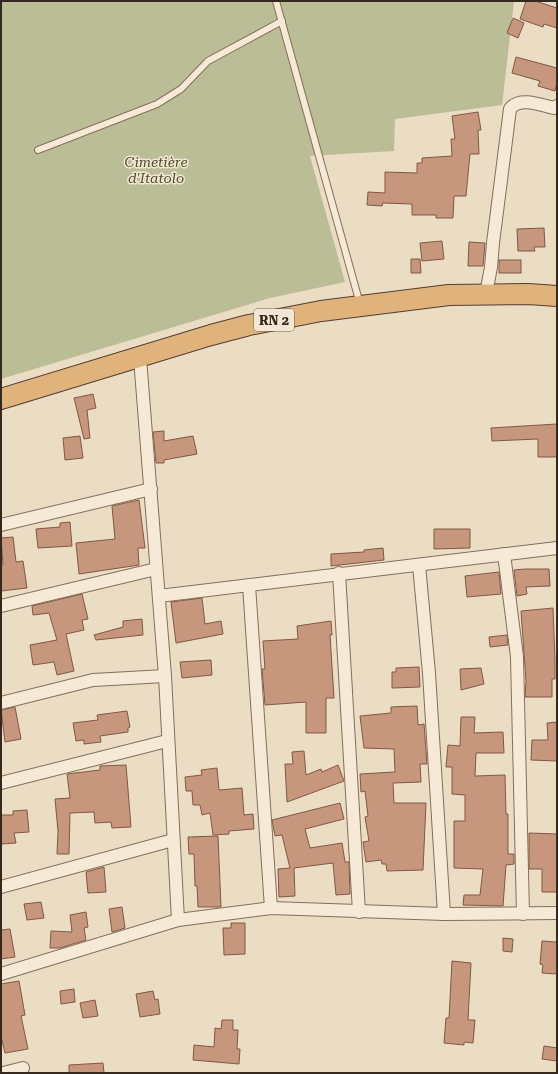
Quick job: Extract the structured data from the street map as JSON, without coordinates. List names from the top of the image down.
{
  "streets": {
    "highway": ["RN 2"]
  },
  "parks": ["Cimetière d'Itatolo"]
}
